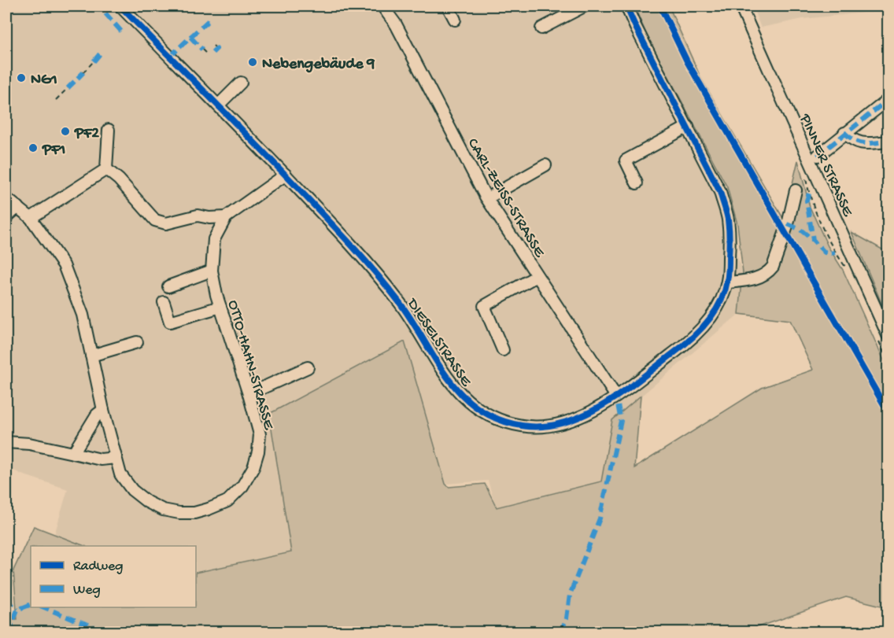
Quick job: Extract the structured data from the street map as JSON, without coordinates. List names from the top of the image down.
{
  "streets": {
    "street": [
      "PINNER STRASSE",
      "CARL-ZEISS-STRASSE",
      "DIESELSTRASSE",
      "OTTO-HAHN-STRASSE"
    ]
  },
  "crossings": [
    ["CARL-ZEISS-STRASSE", "DIESELSTRASSE"],
    ["DIESELSTRASSE", "OTTO-HAHN-STRASSE"]
  ],
  "places": [
    "Nebengebäude 9",
    "NG1",
    "PF2",
    "PF1"
  ],
  "legend": ["Radweg", "Weg"]
}
